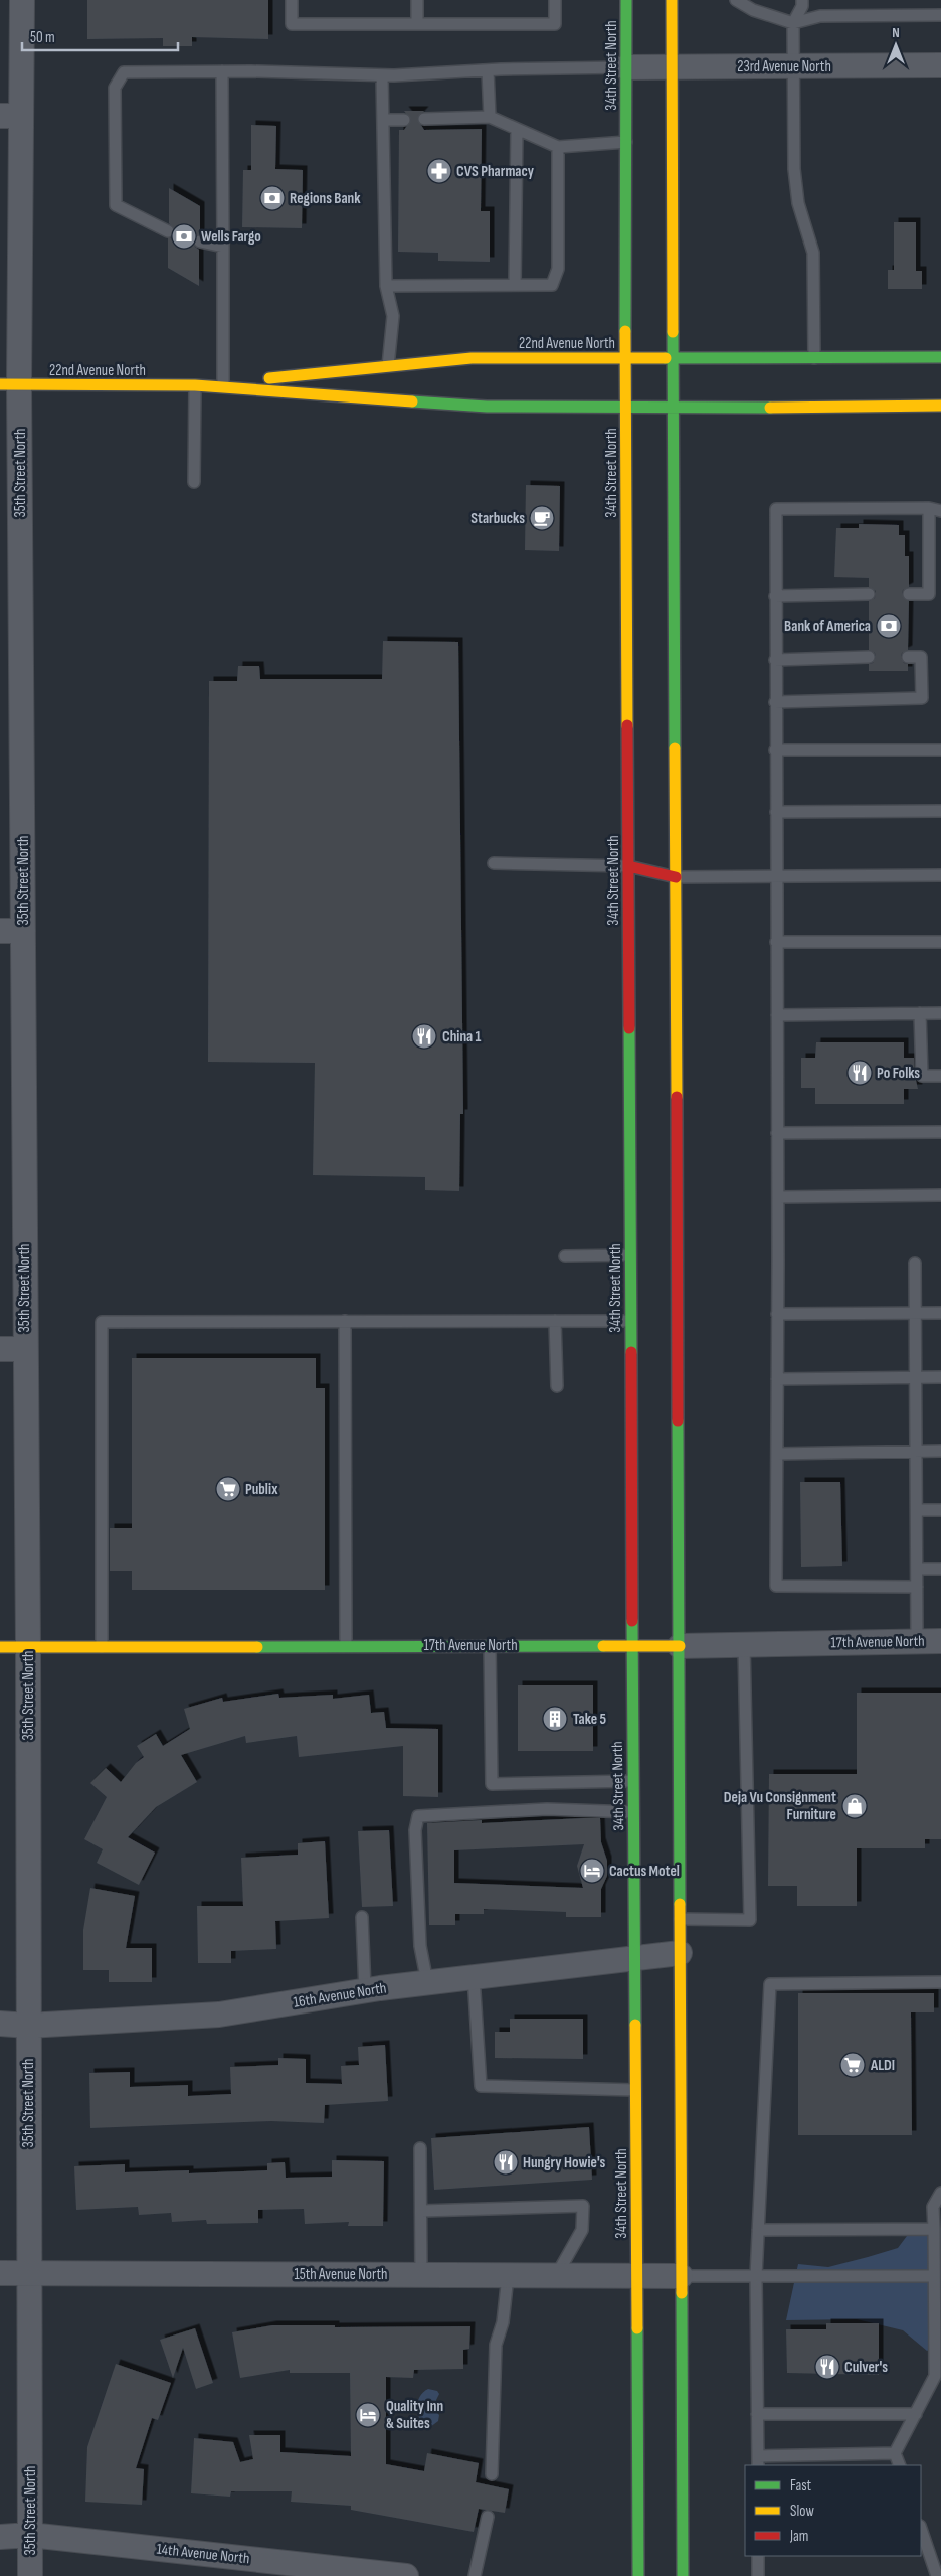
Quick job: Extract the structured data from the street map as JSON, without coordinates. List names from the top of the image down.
{
  "streets": {
    "main road": ["34th Street North", "22nd Avenue North", "17th Avenue North"],
    "street": [
      "23rd Avenue North",
      "35th Street North",
      "16th Avenue North",
      "15th Avenue North",
      "14th Avenue North"
    ]
  },
  "crossings": [
    ["34th Street North", "23rd Avenue North"],
    ["34th Street North", "22nd Avenue North"],
    ["34th Street North", "17th Avenue North"],
    ["34th Street North", "16th Avenue North"],
    ["34th Street North", "15th Avenue North"],
    ["22nd Avenue North", "35th Street North"],
    ["35th Street North", "17th Avenue North"],
    ["35th Street North", "16th Avenue North"],
    ["35th Street North", "15th Avenue North"],
    ["35th Street North", "14th Avenue North"]
  ],
  "places": {
    "pharmacy": ["CVS Pharmacy"],
    "bank": ["Regions Bank", "Wells Fargo", "Bank of America"],
    "cafe": ["Starbucks"],
    "restaurant": [
      "China 1",
      "Po Folks",
      "Hungry Howie's",
      "Culver's"
    ],
    "supermarket": ["Publix", "ALDI"],
    "building": ["Take 5"],
    "shop": ["Deja Vu Consignment Furniture"],
    "hotel": ["Cactus Motel", "Quality Inn & Suites"]
  },
  "legend": ["Fast", "Slow", "Jam"],
  "scale_bar": "50 m",
  "north": "top"
}
